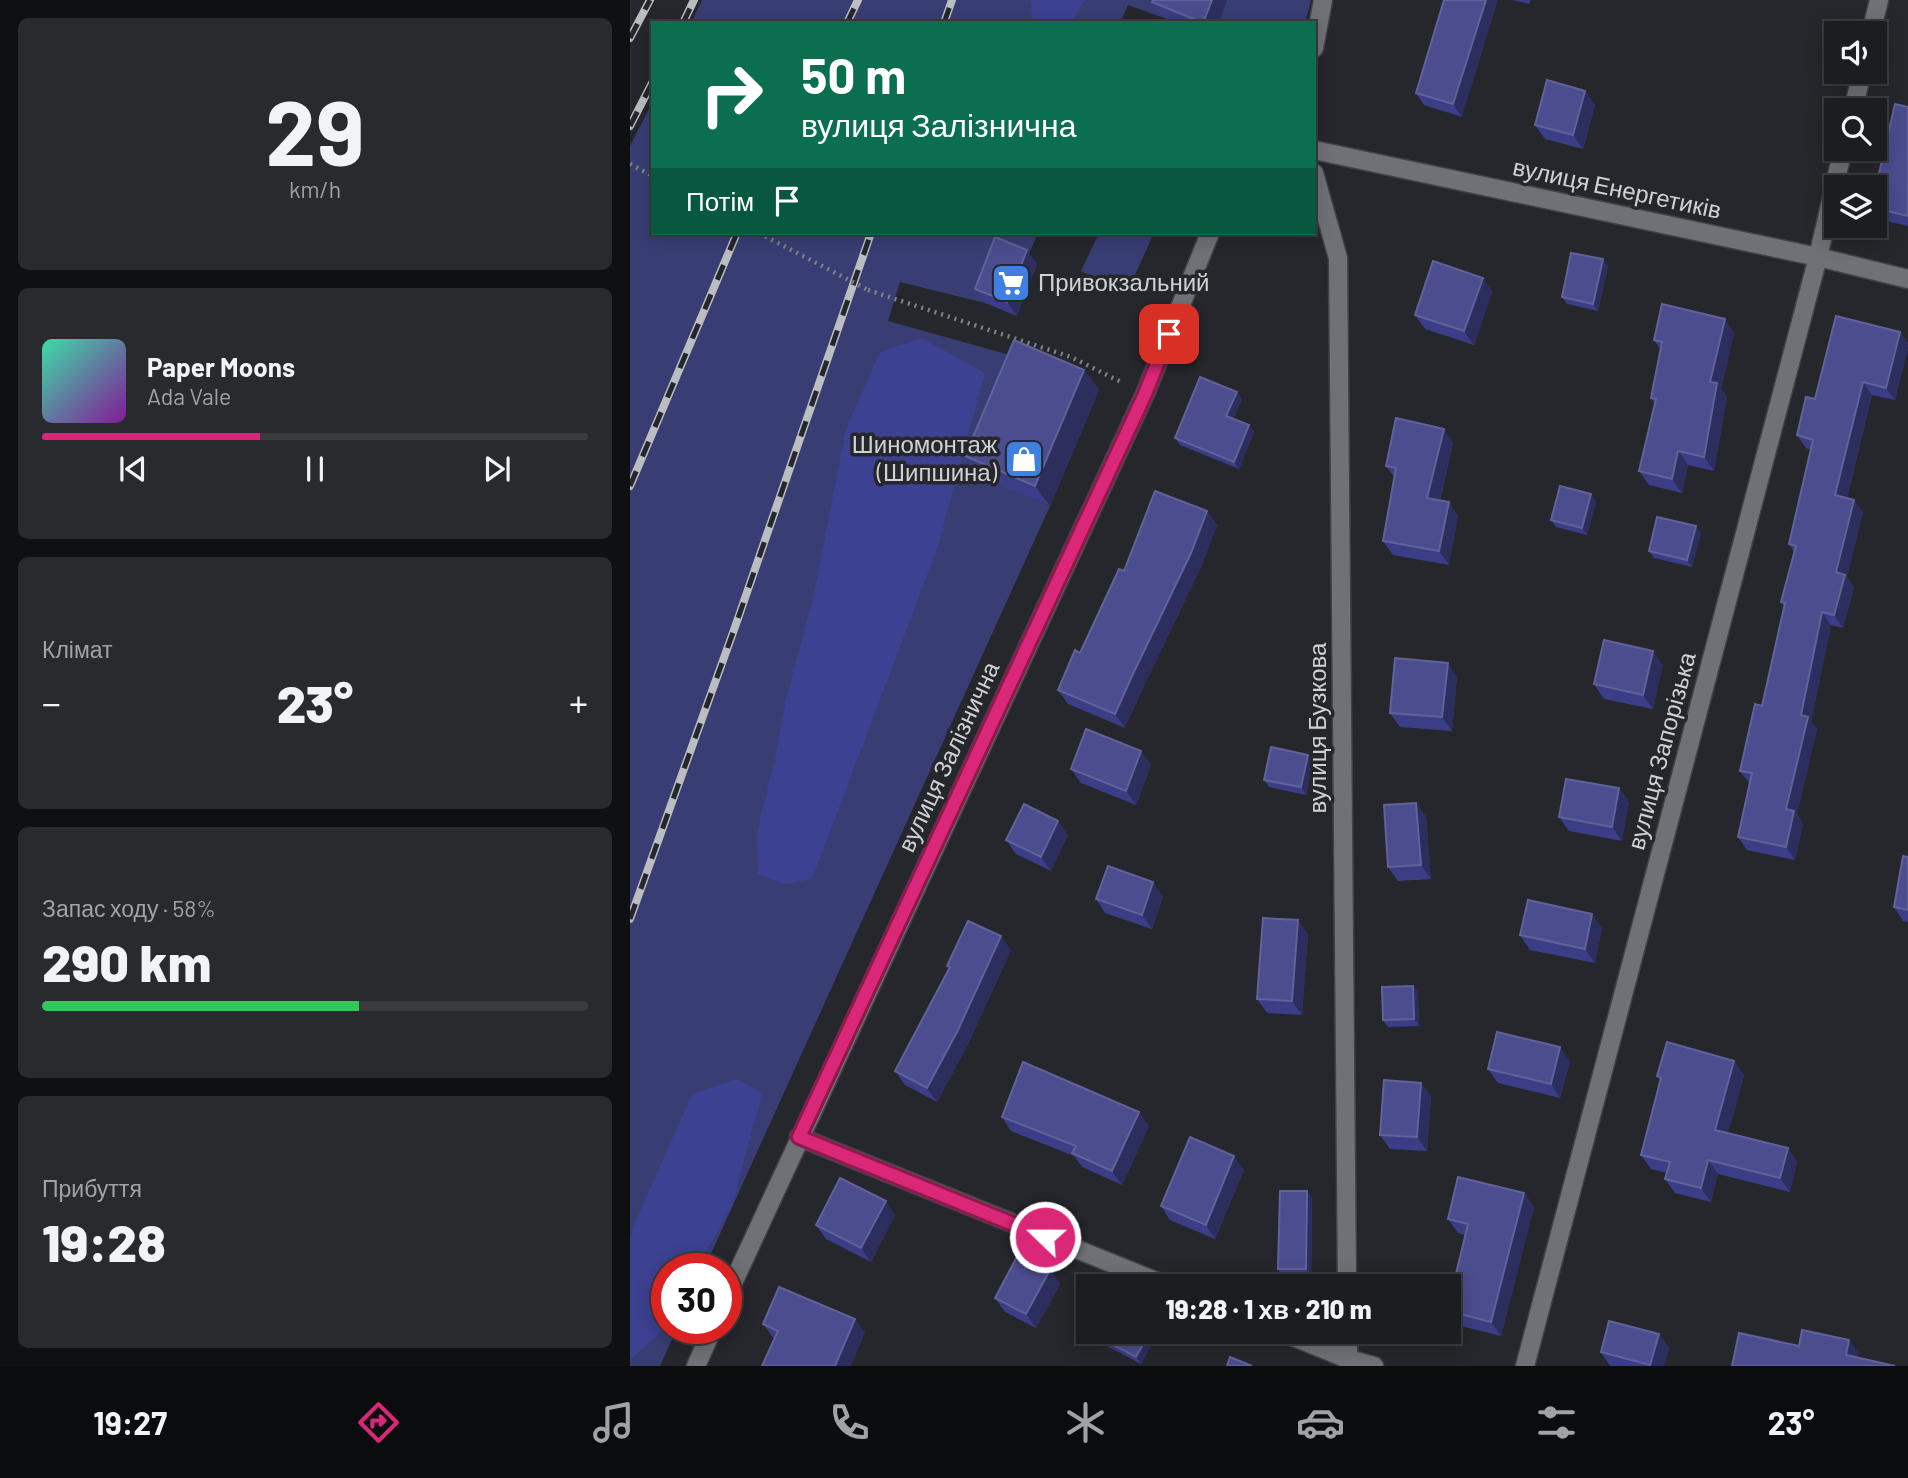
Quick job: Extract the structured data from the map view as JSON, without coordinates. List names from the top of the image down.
{
  "streets": {
    "street": [
      "вулиця Енергетиків",
      "вулиця Бузкова",
      "вулиця Запорізька",
      "вулиця Залізнична"
    ]
  },
  "crossings": [
    ["вулиця Енергетиків", "вулиця Запорізька"]
  ],
  "places": {
    "supermarket": ["Привокзальний"],
    "shop": ["Шиномонтаж (Шипшина)"]
  },
  "page": {
    "tile": [
      ["29", "km/h"],
      "Клімат",
      ["Запас ходу · 58%", "290 km"],
      ["Прибуття", "19:28"]
    ],
    "turn": ["50 m", "вулиця Залізнична"],
    "then": "Потім",
    "song": ["Paper Moons", "Ada Vale"],
    "heat": ["−", "23°", "+"],
    "limit": "30",
    "trip": "19:28 · 1 хв · 210 m",
    "tabs": ["19:27", "23°"]
  }
}
